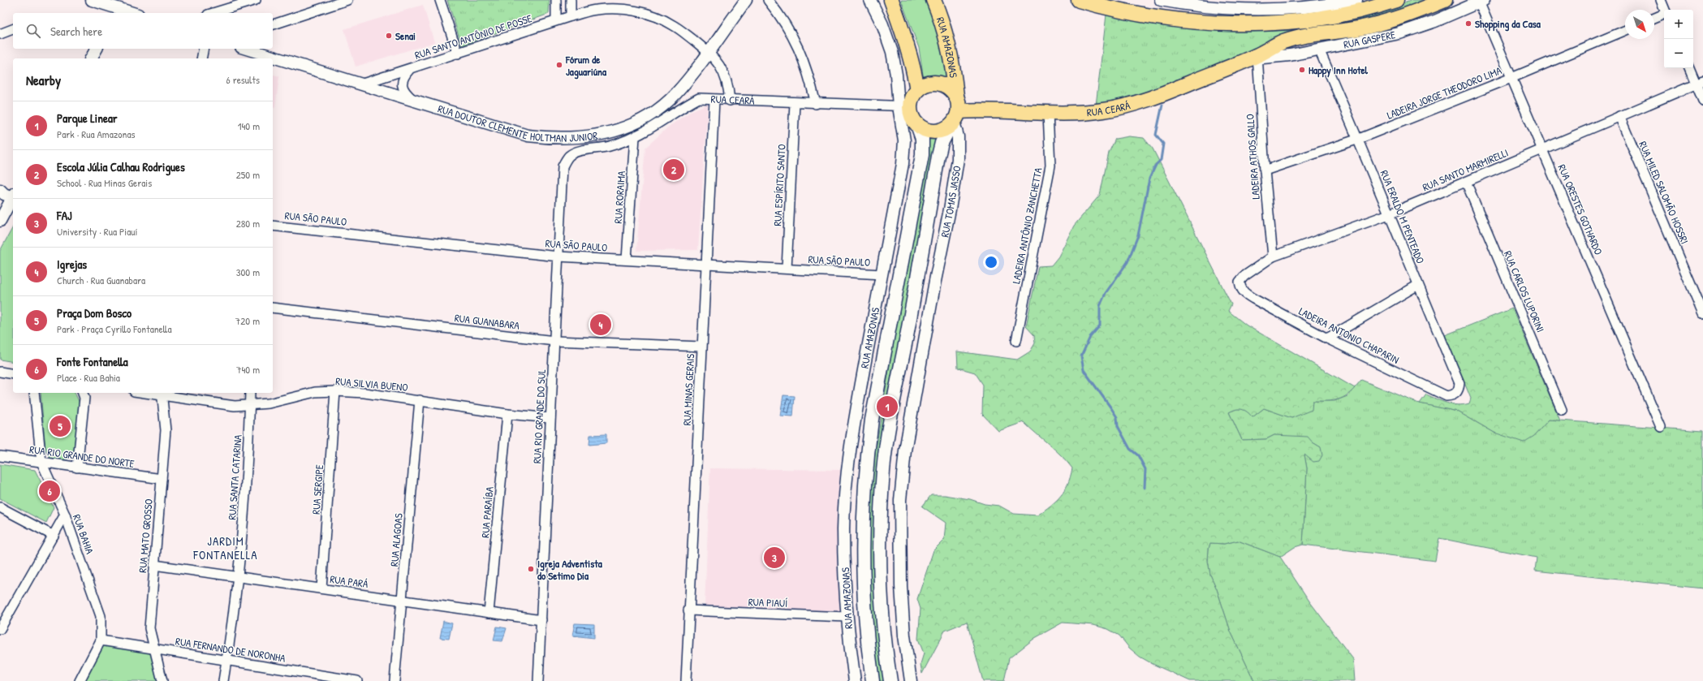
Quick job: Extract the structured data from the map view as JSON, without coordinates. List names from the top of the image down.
{
  "streets": {
    "main road": ["RUA AMAZONAS", "RUA CEARÁ"],
    "street": [
      "RUA SANTO ANTÔNIO DE POSSE",
      "RUA GASPERE",
      "LADEIRA JORGE THEODORO LIMA",
      "RUA DOUTOR CLEMENTE HOLTMAN JUNIOR",
      "LADEIRA ATHOS GALLO",
      "RUA SANTO MARMIRELLI",
      "RUA ESPÍRITO SANTO",
      "RUA MILED SALOMÃO HOSSRI",
      "RUA RORAIMA",
      "RUA TOMAS JASSO",
      "RUA ORESTES GOTHARDO",
      "RUA ERALDO M PENTEADO",
      "RUA SÃO PAULO",
      "LADEIRA ANTÔNIO ZANCHETTA",
      "RUA CARLOS LUPORINI",
      "RUA GUANABARA",
      "LADEIRA ANTONIO CHAPARIN",
      "RUA SILVIA BUENO",
      "RUA MINAS GERAIS",
      "RUA RIO GRANDE DO SUL",
      "RUA RIO GRANDE DO NORTE",
      "RUA SANTA CATARINA",
      "RUA SERGIPE",
      "RUA PARAÍBA",
      "RUA BAHIA",
      "RUA MATO GROSSO",
      "RUA ALAGOAS",
      "RUA PARÁ",
      "RUA PIAUÍ",
      "RUA FERNANDO DE NORONHA"
    ]
  },
  "crossings": [
    ["RUA SANTO ANTÔNIO DE POSSE", "RUA CEARÁ"],
    ["RUA SANTO ANTÔNIO DE POSSE", "RUA DOUTOR CLEMENTE HOLTMAN JUNIOR"],
    ["RUA GASPERE", "RUA CEARÁ"],
    ["RUA GASPERE", "LADEIRA ATHOS GALLO"],
    ["RUA GASPERE", "RUA ORESTES GOTHARDO"],
    ["RUA GASPERE", "RUA ERALDO M PENTEADO"],
    ["RUA AMAZONAS", "RUA CEARÁ"],
    ["RUA AMAZONAS", "RUA TOMAS JASSO"],
    ["RUA AMAZONAS", "RUA SÃO PAULO"],
    ["RUA AMAZONAS", "RUA PIAUÍ"],
    ["LADEIRA JORGE THEODORO LIMA", "LADEIRA ATHOS GALLO"],
    ["LADEIRA JORGE THEODORO LIMA", "RUA ORESTES GOTHARDO"],
    ["LADEIRA JORGE THEODORO LIMA", "RUA ERALDO M PENTEADO"],
    ["RUA CEARÁ", "LADEIRA ATHOS GALLO"],
    ["RUA CEARÁ", "RUA ESPÍRITO SANTO"],
    ["RUA CEARÁ", "RUA RORAIMA"],
    ["RUA CEARÁ", "RUA TOMAS JASSO"],
    ["RUA CEARÁ", "LADEIRA ANTÔNIO ZANCHETTA"],
    ["RUA CEARÁ", "RUA MINAS GERAIS"],
    ["RUA CEARÁ", "RUA RIO GRANDE DO SUL"],
    ["LADEIRA ATHOS GALLO", "RUA SANTO MARMIRELLI"],
    ["RUA SANTO MARMIRELLI", "RUA MILED SALOMÃO HOSSRI"],
    ["RUA SANTO MARMIRELLI", "RUA ORESTES GOTHARDO"],
    ["RUA SANTO MARMIRELLI", "RUA ERALDO M PENTEADO"],
    ["RUA SANTO MARMIRELLI", "RUA CARLOS LUPORINI"],
    ["RUA SANTO MARMIRELLI", "LADEIRA ANTONIO CHAPARIN"],
    ["RUA ESPÍRITO SANTO", "RUA SÃO PAULO"],
    ["RUA RORAIMA", "RUA SÃO PAULO"],
    ["RUA ERALDO M PENTEADO", "LADEIRA ANTONIO CHAPARIN"],
    ["RUA SÃO PAULO", "RUA MINAS GERAIS"],
    ["RUA SÃO PAULO", "RUA RIO GRANDE DO SUL"],
    ["RUA GUANABARA", "RUA MINAS GERAIS"],
    ["RUA GUANABARA", "RUA RIO GRANDE DO SUL"],
    ["RUA SILVIA BUENO", "RUA RIO GRANDE DO SUL"],
    ["RUA SILVIA BUENO", "RUA SANTA CATARINA"],
    ["RUA SILVIA BUENO", "RUA SERGIPE"],
    ["RUA SILVIA BUENO", "RUA PARAÍBA"],
    ["RUA SILVIA BUENO", "RUA MATO GROSSO"],
    ["RUA SILVIA BUENO", "RUA ALAGOAS"],
    ["RUA MINAS GERAIS", "RUA PIAUÍ"],
    ["RUA RIO GRANDE DO SUL", "RUA PARÁ"],
    ["RUA RIO GRANDE DO NORTE", "RUA BAHIA"],
    ["RUA RIO GRANDE DO NORTE", "RUA MATO GROSSO"],
    ["RUA SANTA CATARINA", "RUA PARÁ"],
    ["RUA SANTA CATARINA", "RUA FERNANDO DE NORONHA"],
    ["RUA SERGIPE", "RUA PARÁ"],
    ["RUA PARAÍBA", "RUA PARÁ"],
    ["RUA BAHIA", "RUA FERNANDO DE NORONHA"],
    ["RUA MATO GROSSO", "RUA PARÁ"],
    ["RUA MATO GROSSO", "RUA FERNANDO DE NORONHA"],
    ["RUA ALAGOAS", "RUA PARÁ"]
  ],
  "districts": ["JARDIM FONTANELLA"],
  "places": [
    "Shopping da Casa",
    "Senai",
    "Fórum de Jaguariúna",
    "Happy Inn Hotel",
    "Igreja Adventista do Setimo Dia"
  ],
  "north": "bottom right",
  "page": {
    "map_buttons": ["+", "−"],
    "search": "Search here",
    "heading": ["Nearby", "6 results"],
    "list": [
      {
        "mark": "1",
        "name": "Parque Linear",
        "note": "Park · Rua Amazonas",
        "value": "140 m"
      },
      {
        "mark": "2",
        "name": "Escola Júlia Calhau Rodrigues",
        "note": "School · Rua Minas Gerais",
        "value": "250 m"
      },
      {
        "mark": "3",
        "name": "FAJ",
        "note": "University · Rua Piauí",
        "value": "280 m"
      },
      {
        "mark": "4",
        "name": "Igrejas",
        "note": "Church · Rua Guanabara",
        "value": "300 m"
      },
      {
        "mark": "5",
        "name": "Praça Dom Bosco",
        "note": "Park · Praça Cyrillo Fontanella",
        "value": "720 m"
      },
      {
        "mark": "6",
        "name": "Fonte Fontanella",
        "note": "Place · Rua Bahia",
        "value": "740 m"
      }
    ],
    "pins": [
      "2",
      "4",
      "1",
      "5",
      "6",
      "3"
    ]
  }
}
